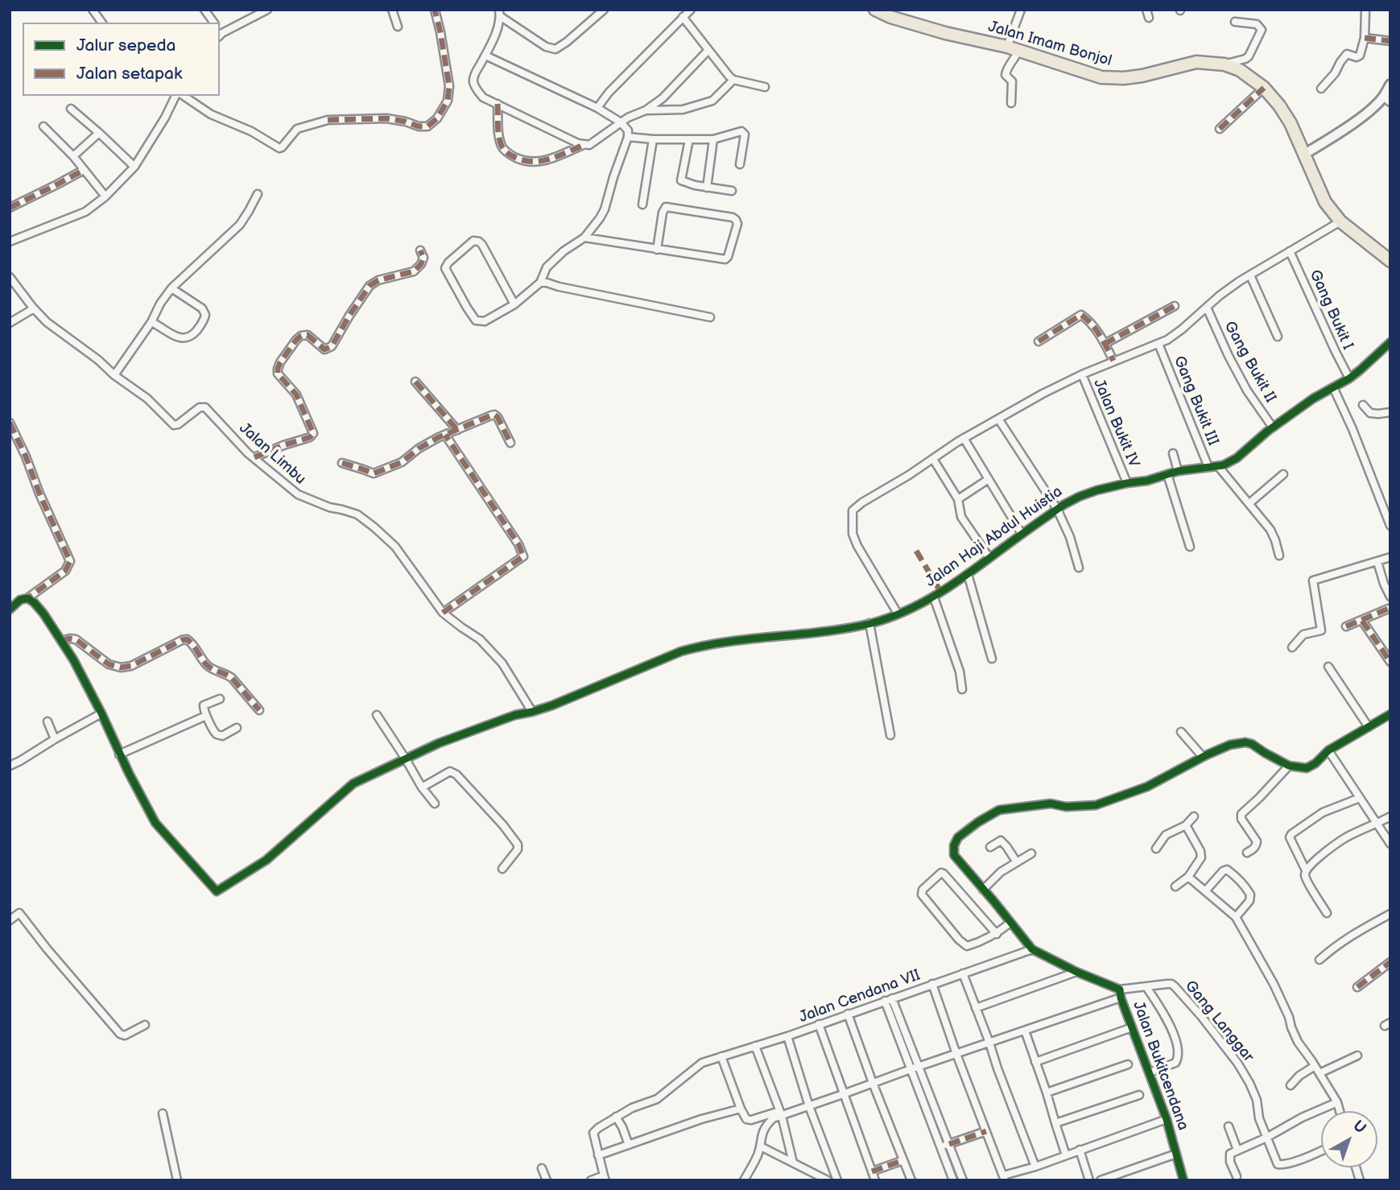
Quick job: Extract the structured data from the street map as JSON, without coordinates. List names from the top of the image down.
{
  "streets": {
    "highway": ["Jalan Imam Bonjol"],
    "street": [
      "Gang Bukit I",
      "Gang Bukit II",
      "Gang Bukit III",
      "Jalan Bukit IV",
      "Jalan Limbu",
      "Jalan Haji Abdul Huistia",
      "Jalan Cendana VII",
      "Gang Langgar",
      "Jalan Bukitcendana"
    ]
  },
  "crossings": [
    ["Gang Bukit I", "Jalan Haji Abdul Huistia"],
    ["Gang Bukit II", "Jalan Haji Abdul Huistia"],
    ["Gang Bukit III", "Jalan Haji Abdul Huistia"],
    ["Jalan Bukit IV", "Jalan Haji Abdul Huistia"],
    ["Jalan Limbu", "Jalan Haji Abdul Huistia"],
    ["Jalan Cendana VII", "Jalan Bukitcendana"],
    ["Gang Langgar", "Jalan Bukitcendana"]
  ],
  "legend": ["Jalur sepeda", "Jalan setapak"],
  "north": "top right"
}
